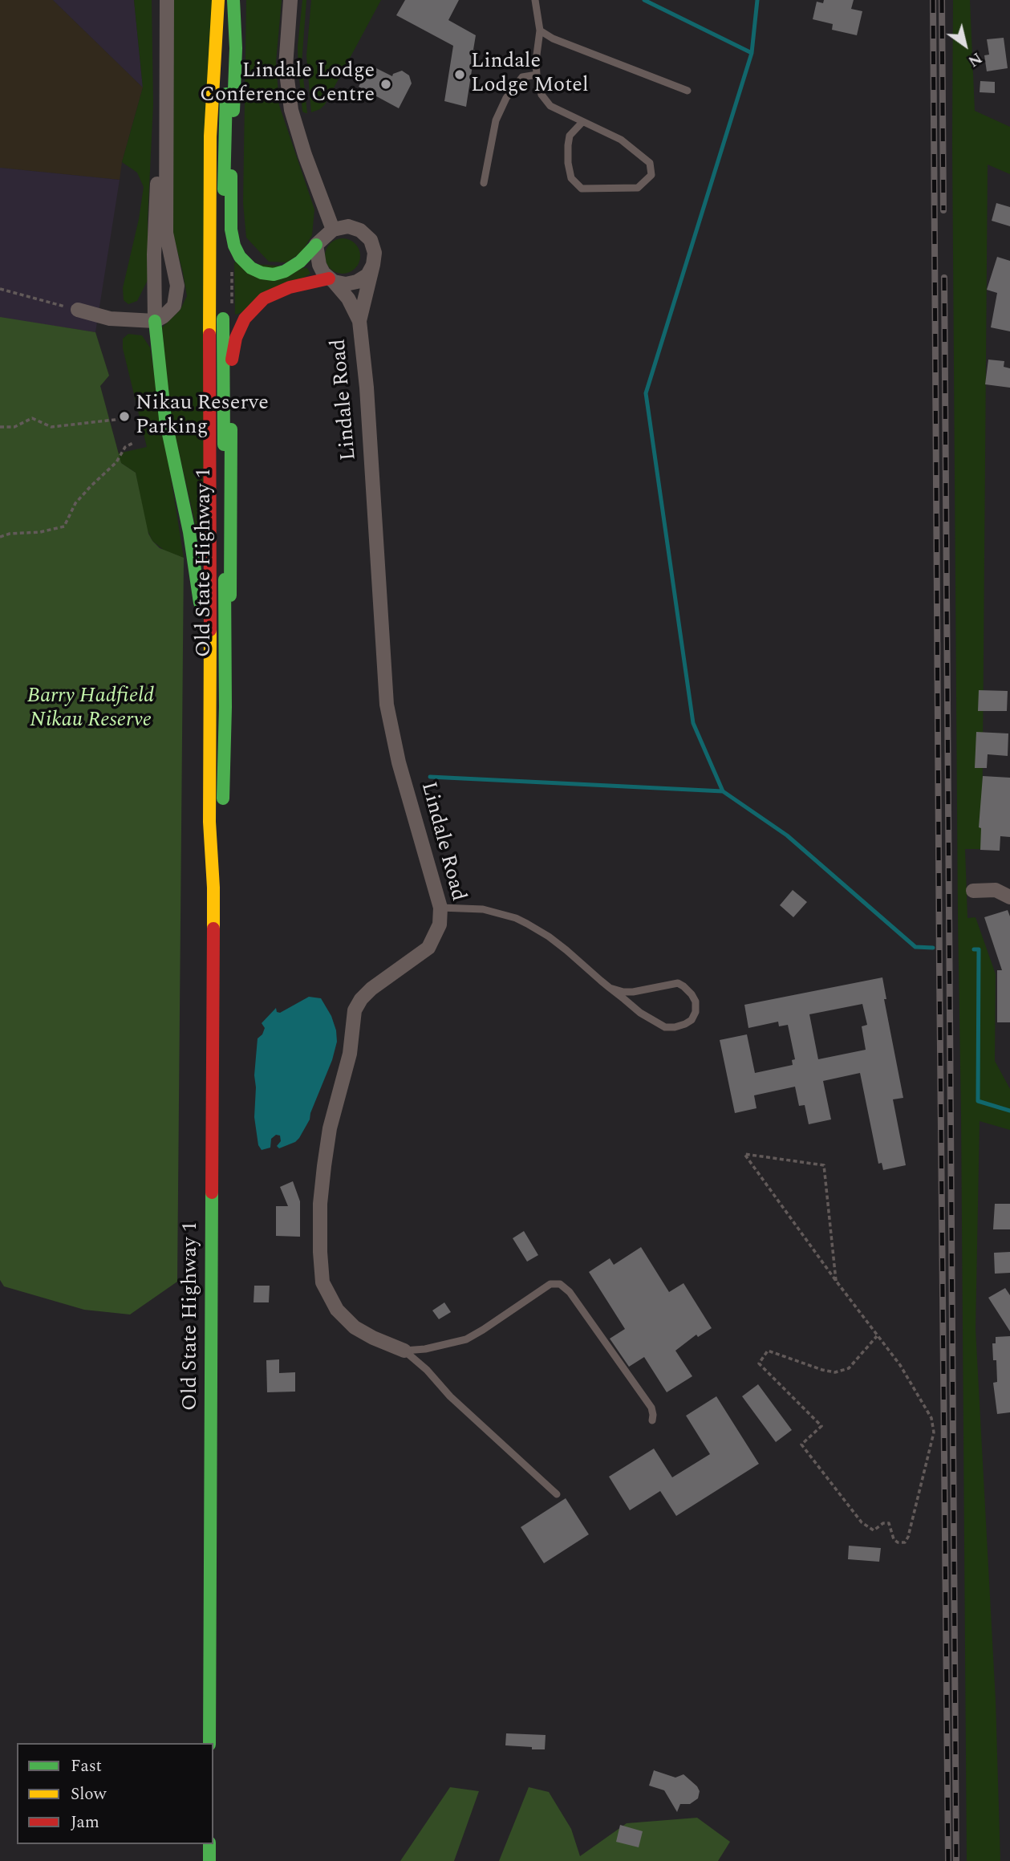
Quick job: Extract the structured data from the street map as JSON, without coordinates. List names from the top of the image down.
{
  "streets": {
    "main road": ["Old State Highway 1"],
    "street": ["Lindale Road"]
  },
  "parks": ["Barry Hadfield Nikau Reserve"],
  "places": ["Lindale Lodge Motel", "Lindale Lodge Conference Centre", "Nikau Reserve Parking"],
  "legend": ["Fast", "Slow", "Jam"],
  "north": "bottom right"
}
